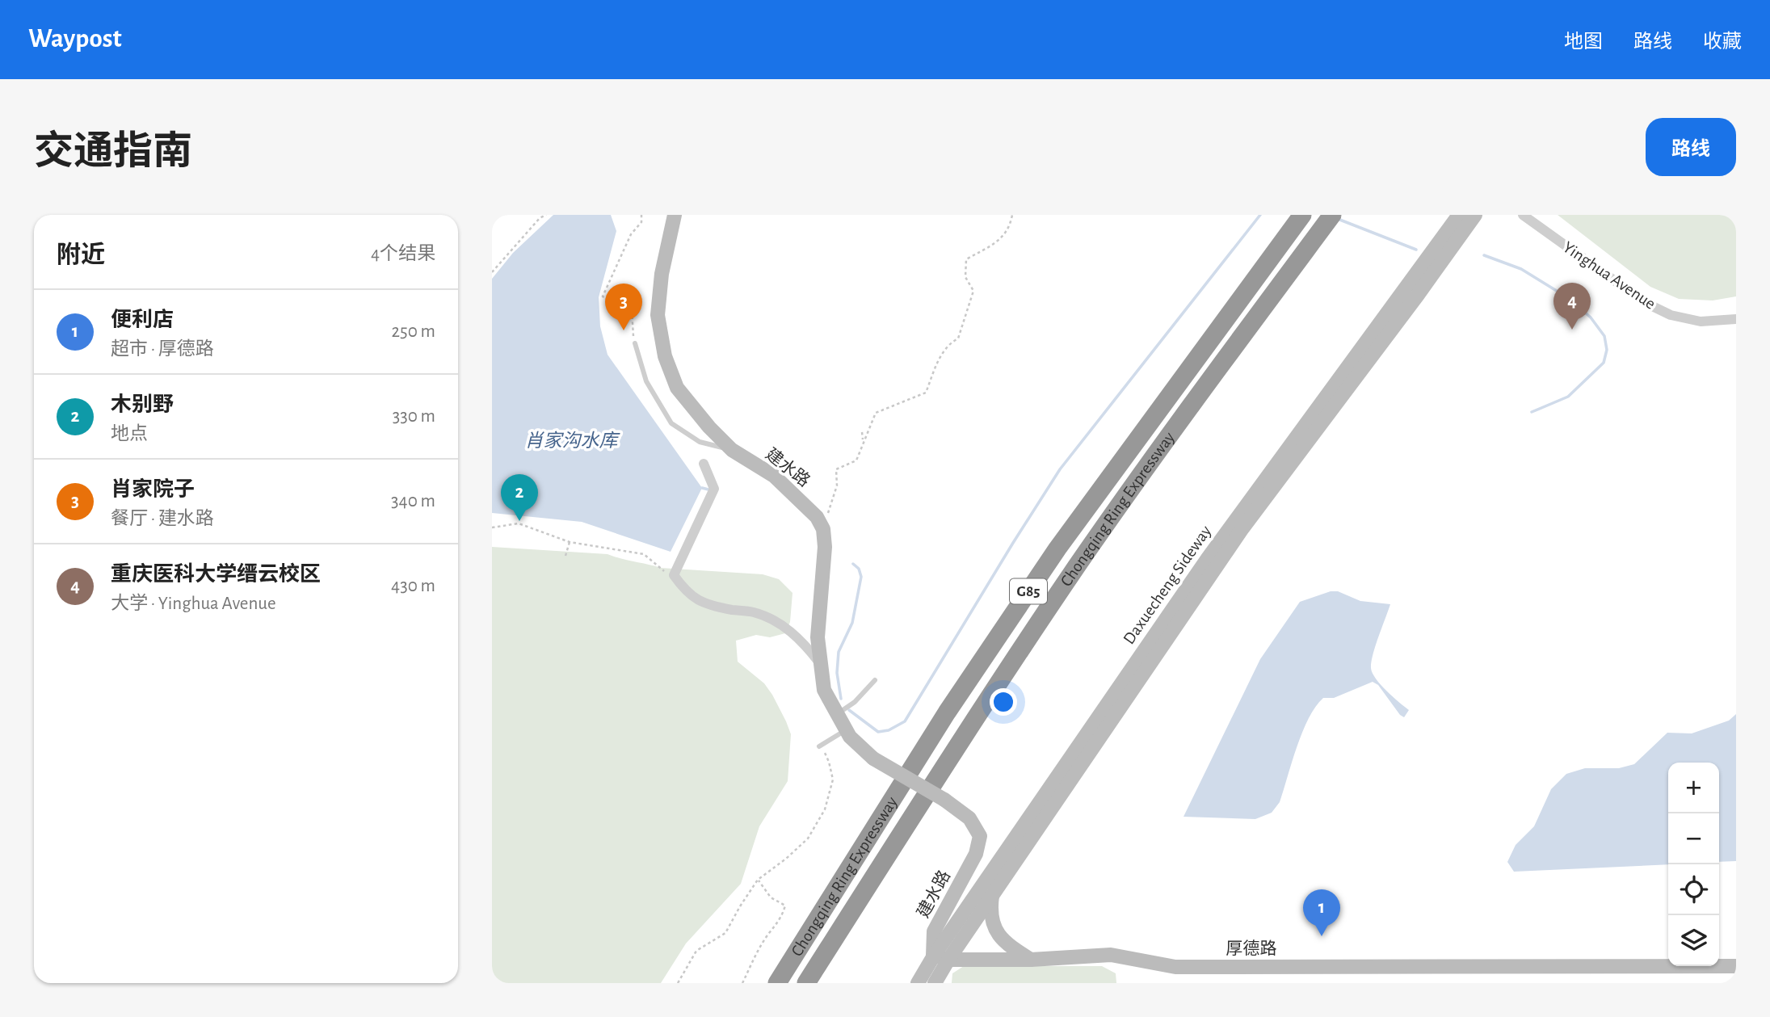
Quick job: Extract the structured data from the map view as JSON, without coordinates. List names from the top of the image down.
{
  "streets": {
    "highway": ["Chongqing Ring Expressway", "G85"],
    "street": [
      "Yinghua Avenue",
      "建水路",
      "Daxuecheng Sideway",
      "厚德路"
    ]
  },
  "crossings": [
    ["建水路", "Daxuecheng Sideway"],
    ["建水路", "厚德路"],
    ["Daxuecheng Sideway", "厚德路"]
  ],
  "water": ["肖家沟水库"],
  "page": {
    "header": "Waypost",
    "nav": ["地图", "路线", "收藏"],
    "title": "交通指南",
    "buttons": "路线",
    "heading": ["附近", "4个结果"],
    "pins": [
      "4",
      "3",
      "2",
      "1"
    ],
    "list": [
      {
        "mark": "1",
        "name": "便利店",
        "note": "超市 · 厚德路",
        "value": "250 m"
      },
      {
        "mark": "2",
        "name": "木别野",
        "note": "地点",
        "value": "330 m"
      },
      {
        "mark": "3",
        "name": "肖家院子",
        "note": "餐厅 · 建水路",
        "value": "340 m"
      },
      {
        "mark": "4",
        "name": "重庆医科大学缙云校区",
        "note": "大学 · Yinghua Avenue",
        "value": "430 m"
      }
    ],
    "map_buttons": ["+", "−"]
  }
}
